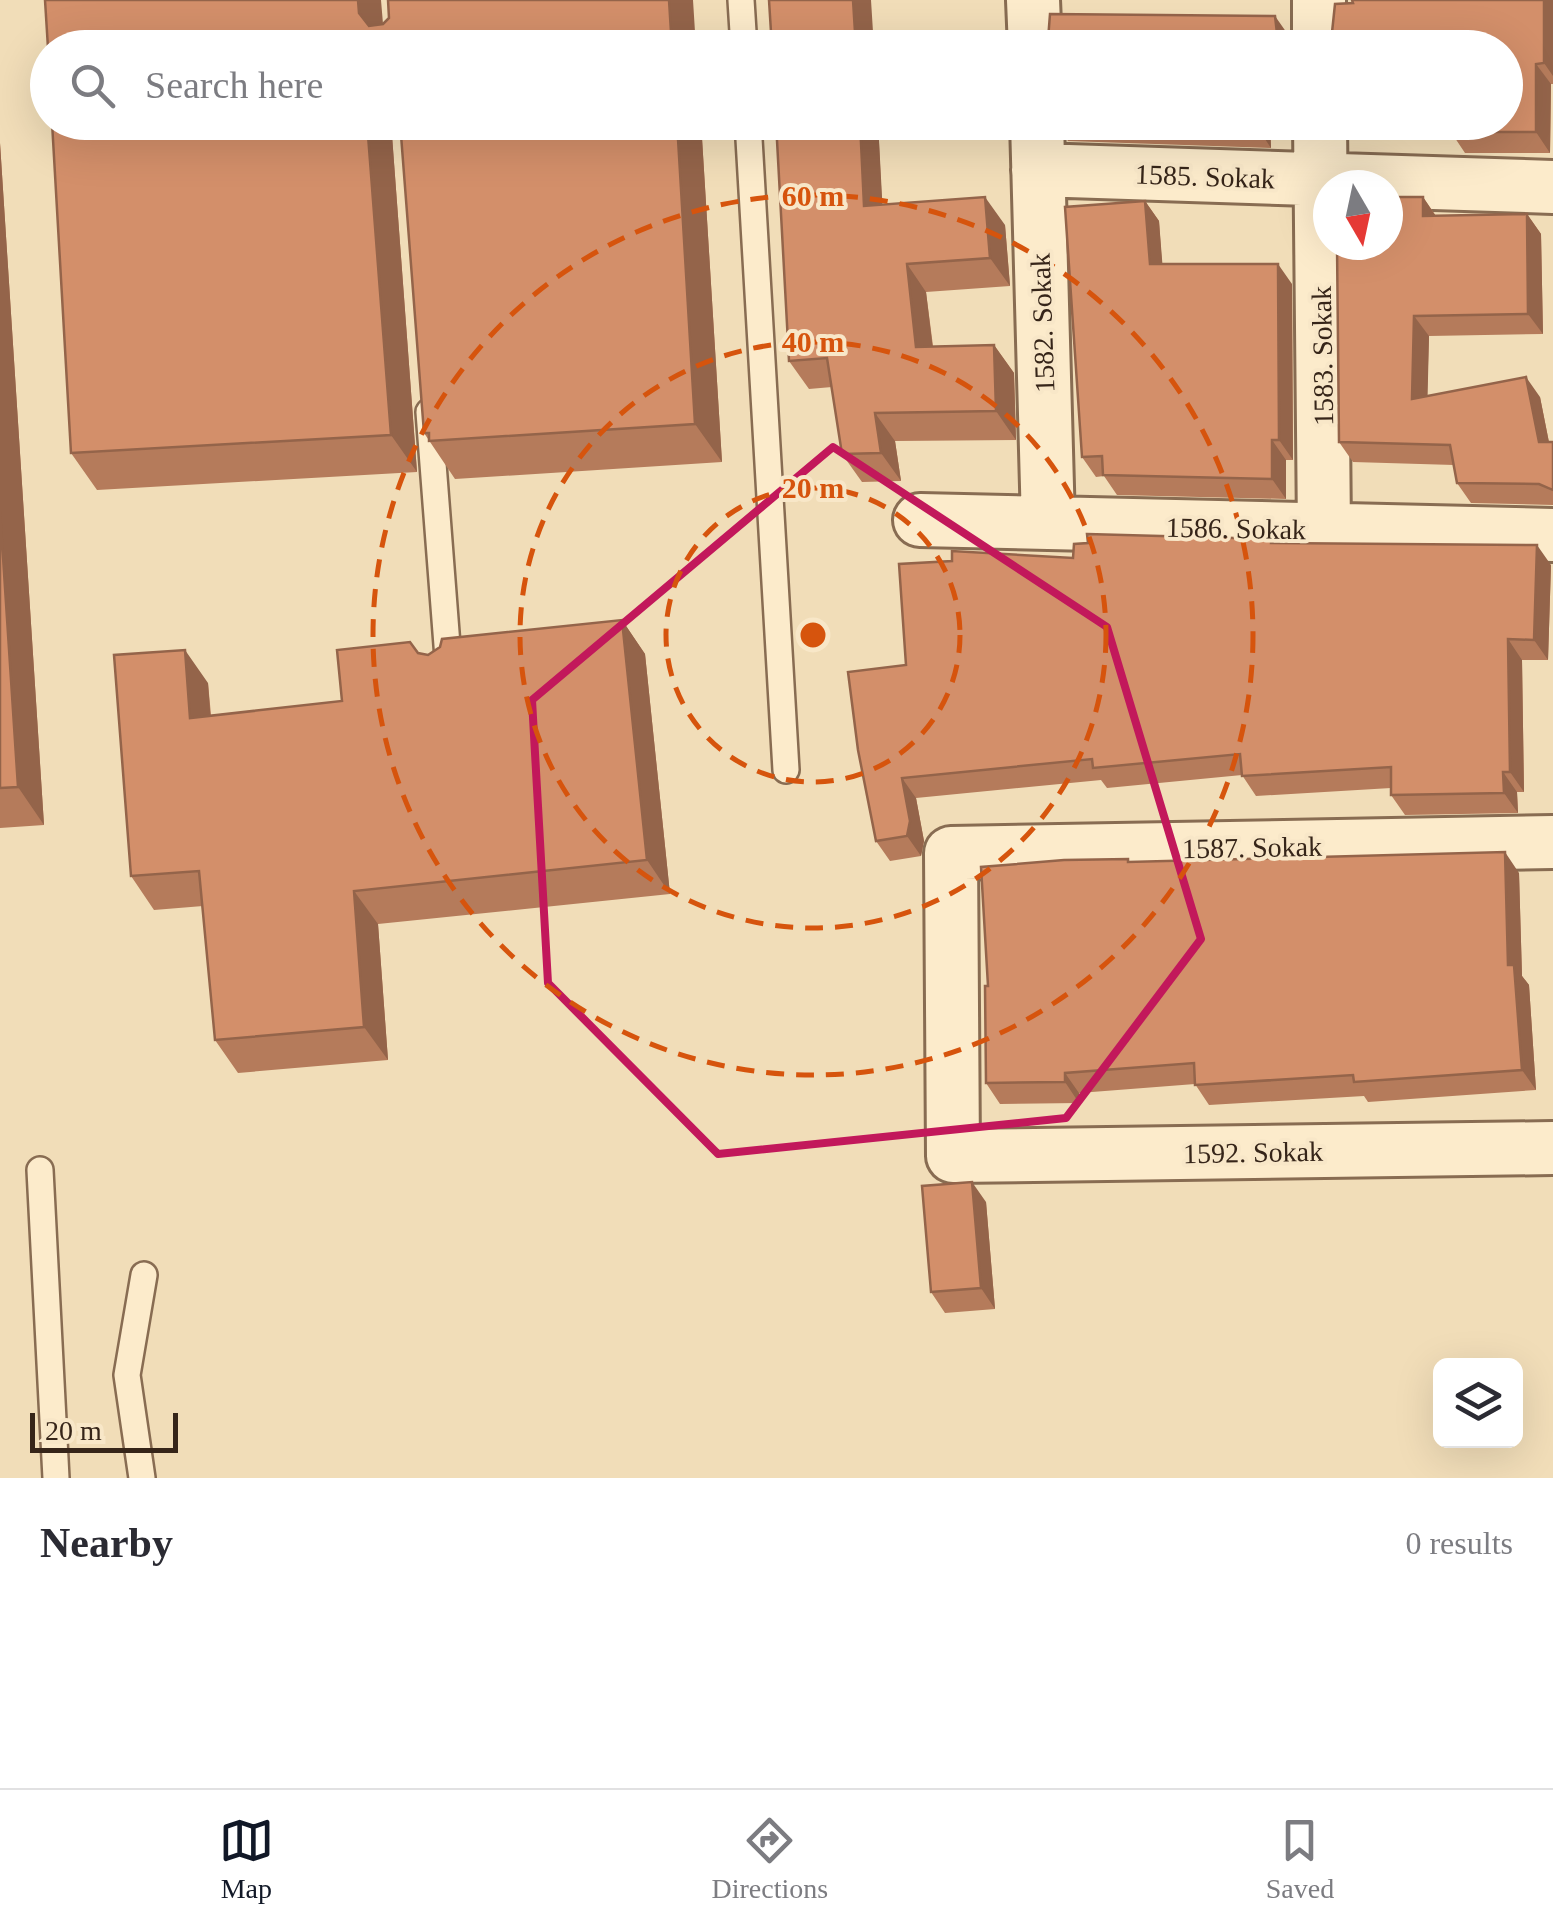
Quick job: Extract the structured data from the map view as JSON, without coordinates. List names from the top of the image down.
{
  "streets": {
    "street": [
      "1585. Sokak",
      "1582. Sokak",
      "1583. Sokak",
      "1586. Sokak",
      "1587. Sokak",
      "1592. Sokak"
    ]
  },
  "crossings": [
    ["1585. Sokak", "1582. Sokak"],
    ["1582. Sokak", "1586. Sokak"],
    ["1583. Sokak", "1586. Sokak"],
    ["1587. Sokak", "1592. Sokak"]
  ],
  "scale_bar": "20 m",
  "north": "bottom",
  "page": {
    "search": "Search here",
    "scale": "20 m",
    "heading": ["Nearby", "0 results"],
    "nav": ["Map", "Directions", "Saved"]
  },
  "rings": ["60 m", "40 m", "20 m"]
}
